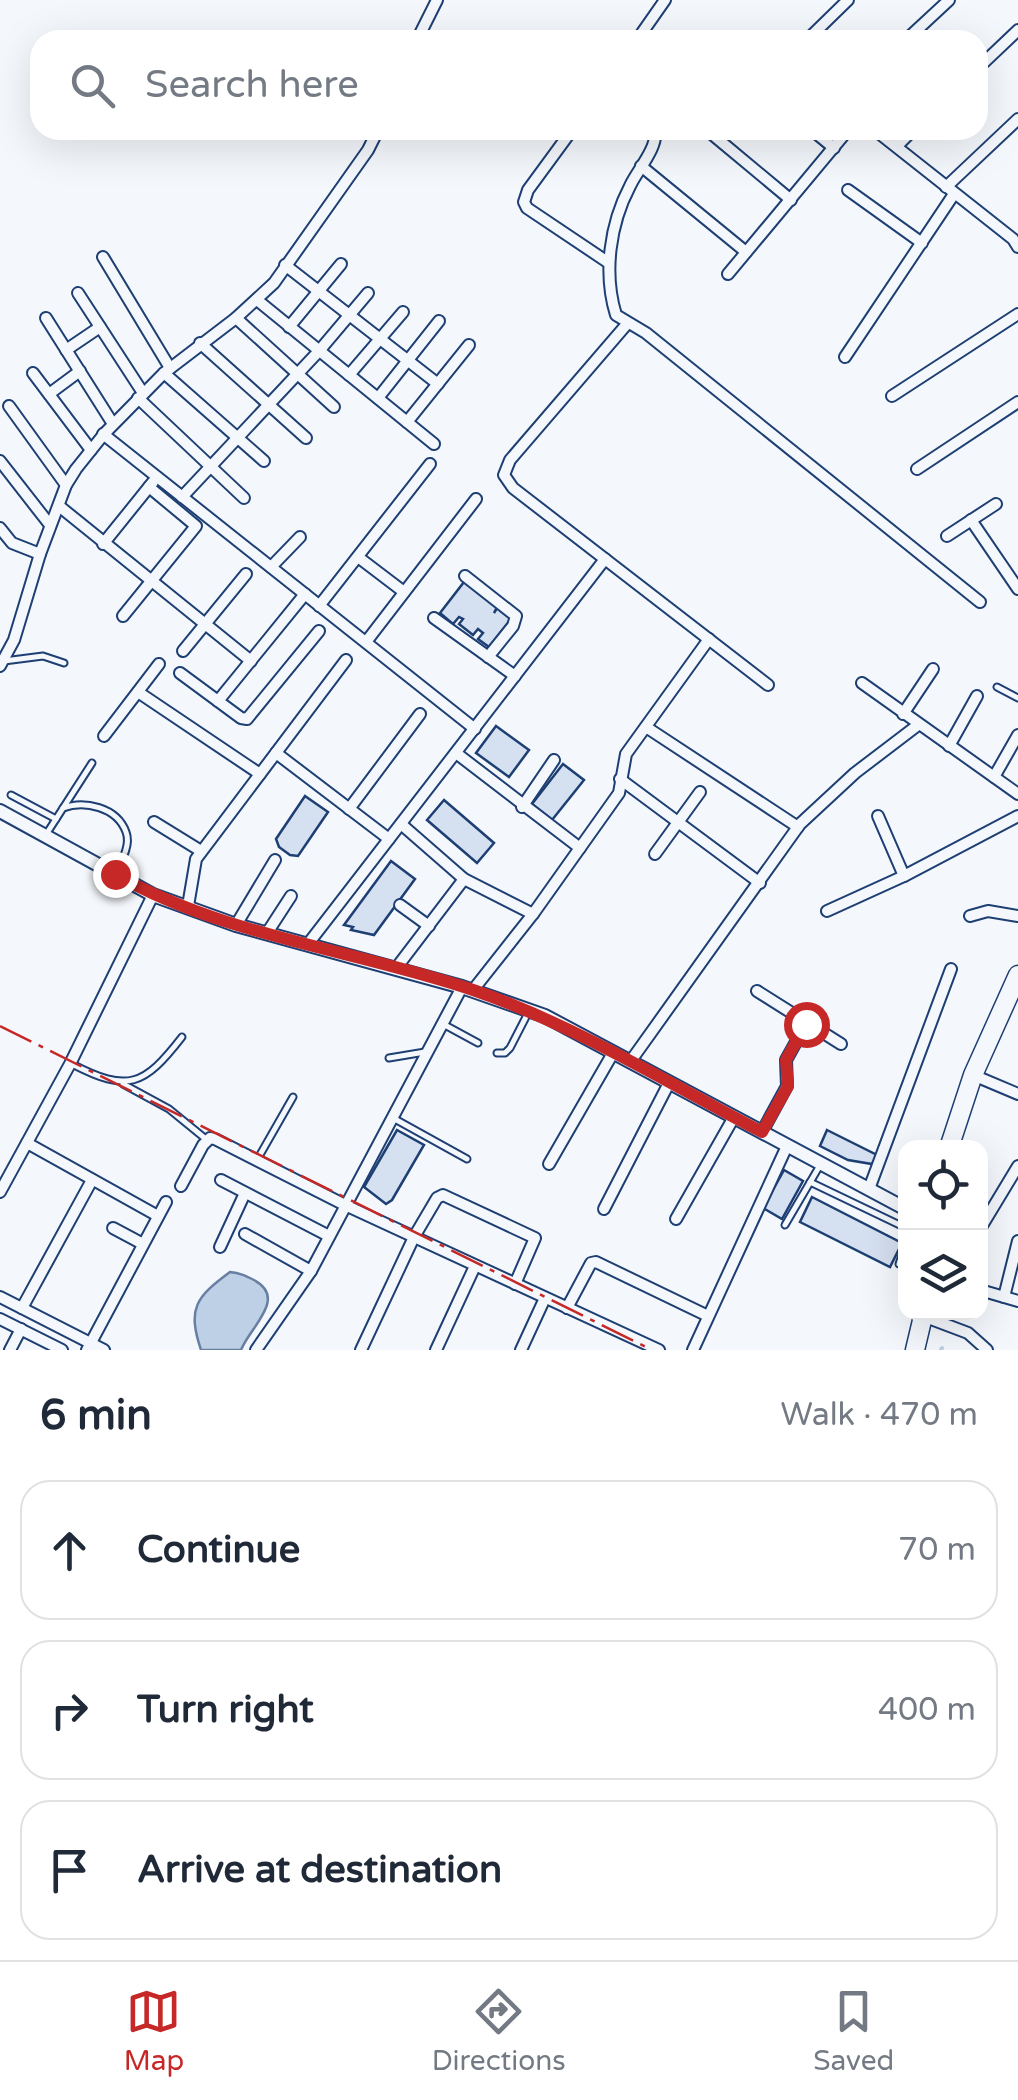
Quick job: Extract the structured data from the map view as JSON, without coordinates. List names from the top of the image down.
{
  "page": {
    "search": "Search here",
    "heading": ["6 min", "Walk · 470 m"],
    "list": [
      ["Continue", "70 m"],
      ["Turn right", "400 m"],
      "Arrive at destination"
    ],
    "nav": ["Map", "Directions", "Saved"]
  }
}
